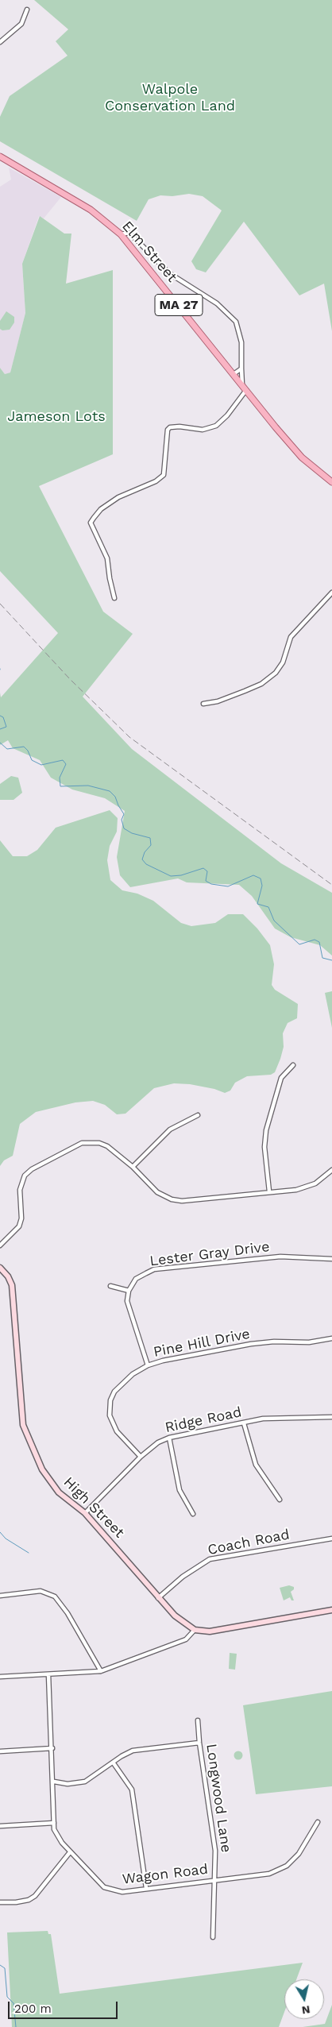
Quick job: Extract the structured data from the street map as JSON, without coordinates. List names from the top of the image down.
{
  "streets": {
    "main road": ["Elm Street", "MA 27"],
    "street": [
      "Lester Gray Drive",
      "Pine Hill Drive",
      "Ridge Road",
      "High Street",
      "Coach Road",
      "Longwood Lane",
      "Wagon Road"
    ]
  },
  "crossings": [
    ["Pine Hill Drive", "Ridge Road"],
    ["Ridge Road", "High Street"],
    ["High Street", "Coach Road"],
    ["Longwood Lane", "Wagon Road"]
  ],
  "parks": ["Walpole Conservation Land", "Jameson Lots"],
  "scale_bar": "200 m",
  "north": "bottom"
}
